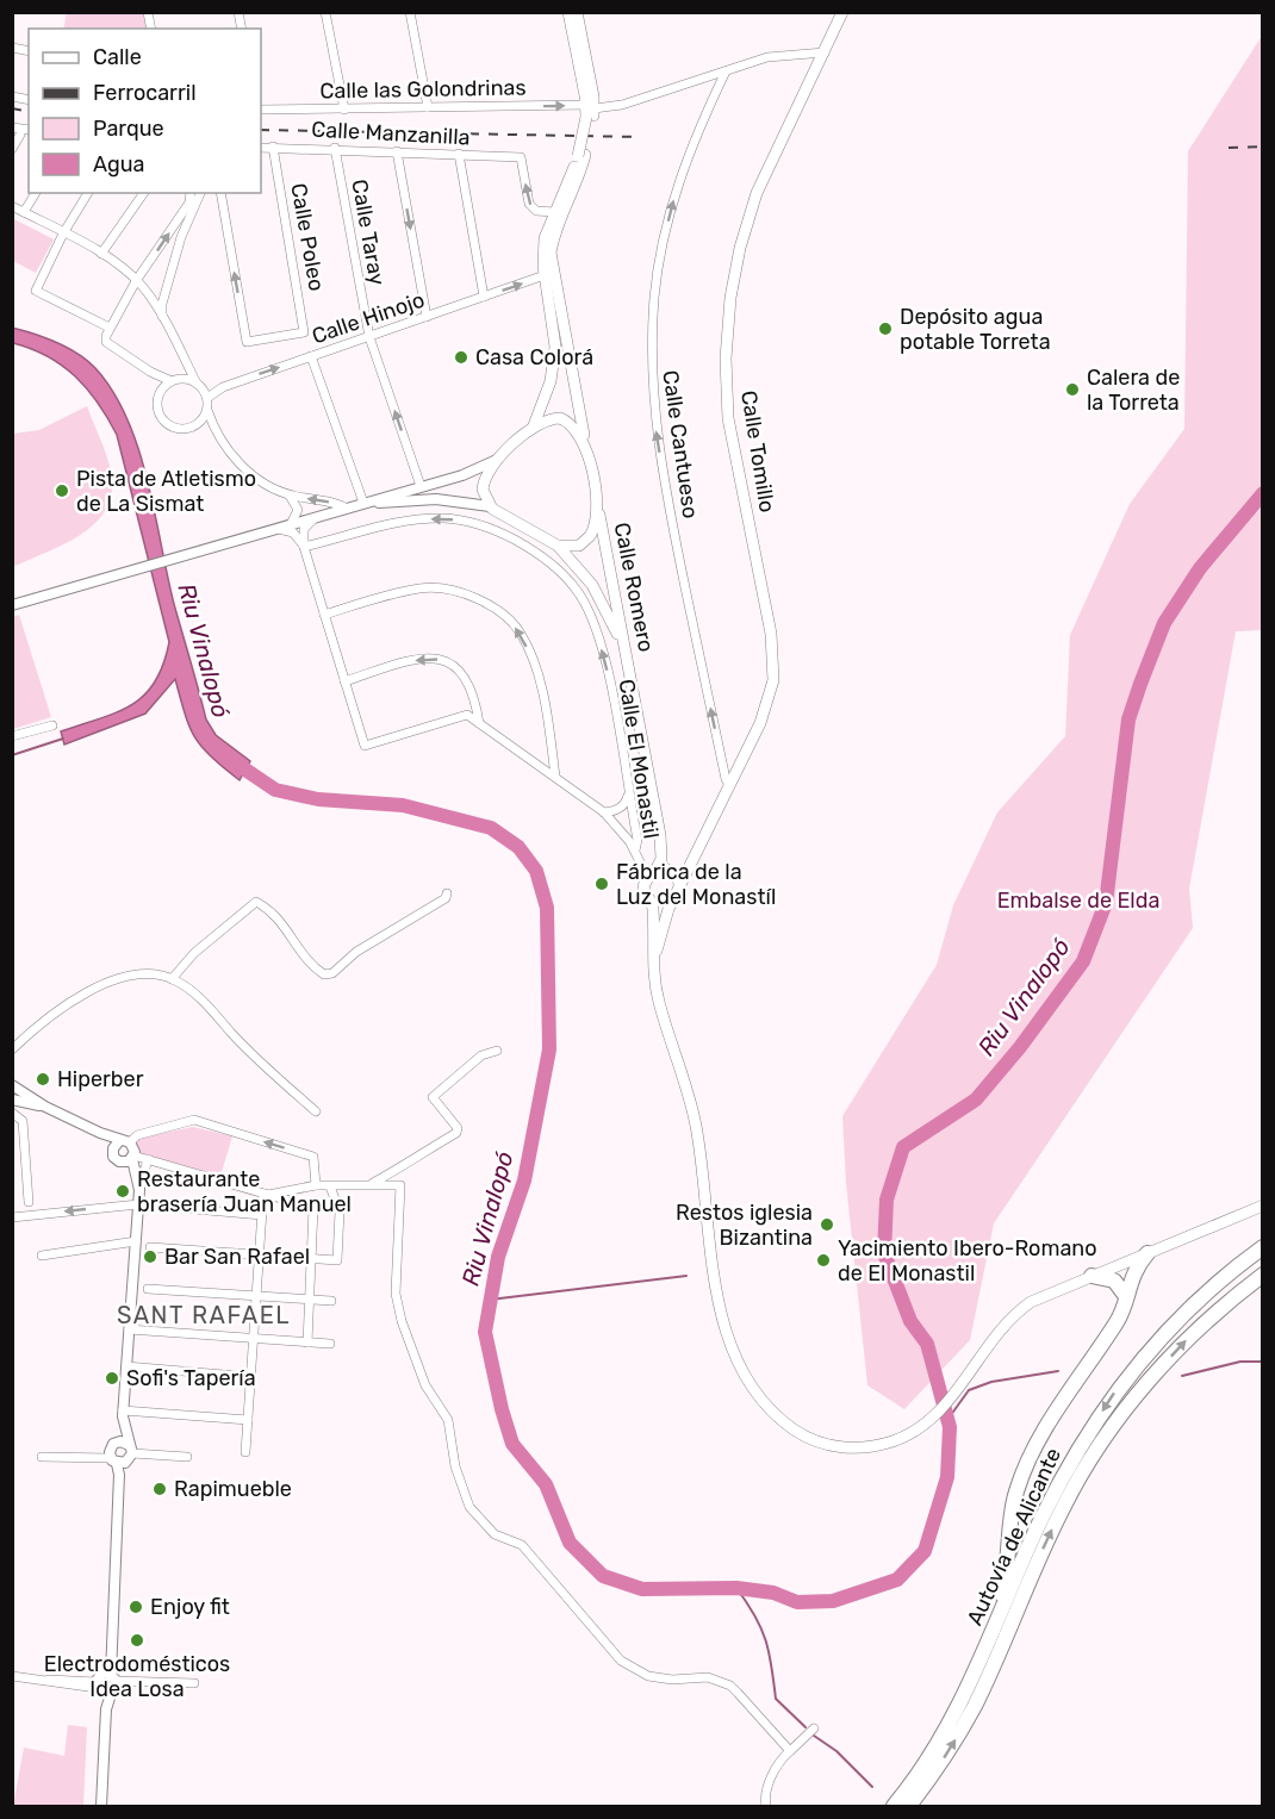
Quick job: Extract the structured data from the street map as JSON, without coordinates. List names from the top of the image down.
{
  "streets": {
    "highway": ["Autovía de Alicante"],
    "main road": ["Calle Tomillo", "Calle Romero"],
    "street": [
      "Calle las Golondrinas",
      "Calle Manzanilla",
      "Calle Taray",
      "Calle Poleo",
      "Calle Hinojo",
      "Calle Cantueso",
      "Calle El Monastil"
    ]
  },
  "crossings": [
    ["Calle las Golondrinas", "Calle Cantueso"],
    ["Calle las Golondrinas", "Calle Tomillo"],
    ["Calle Manzanilla", "Calle Taray"],
    ["Calle Manzanilla", "Calle Poleo"],
    ["Calle Taray", "Calle Hinojo"],
    ["Calle Cantueso", "Calle Tomillo"],
    ["Calle Tomillo", "Calle Romero"]
  ],
  "one_way": ["Calle Hinojo", "Calle Cantueso"],
  "districts": ["SANT RAFAEL"],
  "water": ["Riu Vinalopó"],
  "parks": ["Embalse de Elda"],
  "places": [
    "Depósito agua potable Torreta",
    "Casa Colorá",
    "Calera de la Torreta",
    "Pista de Atletismo de La Sismat",
    "Fábrica de la Luz del Monastíl",
    "Hiperber",
    "Restaurante brasería Juan Manuel",
    "Restos iglesia Bizantina",
    "Bar San Rafael",
    "Yacimiento Ibero-Romano de El Monastil",
    "Sofi's Tapería",
    "Rapimueble",
    "Enjoy fit",
    "Electrodomésticos Idea Losa"
  ],
  "legend": [
    "Calle",
    "Ferrocarril",
    "Parque",
    "Agua"
  ]
}
